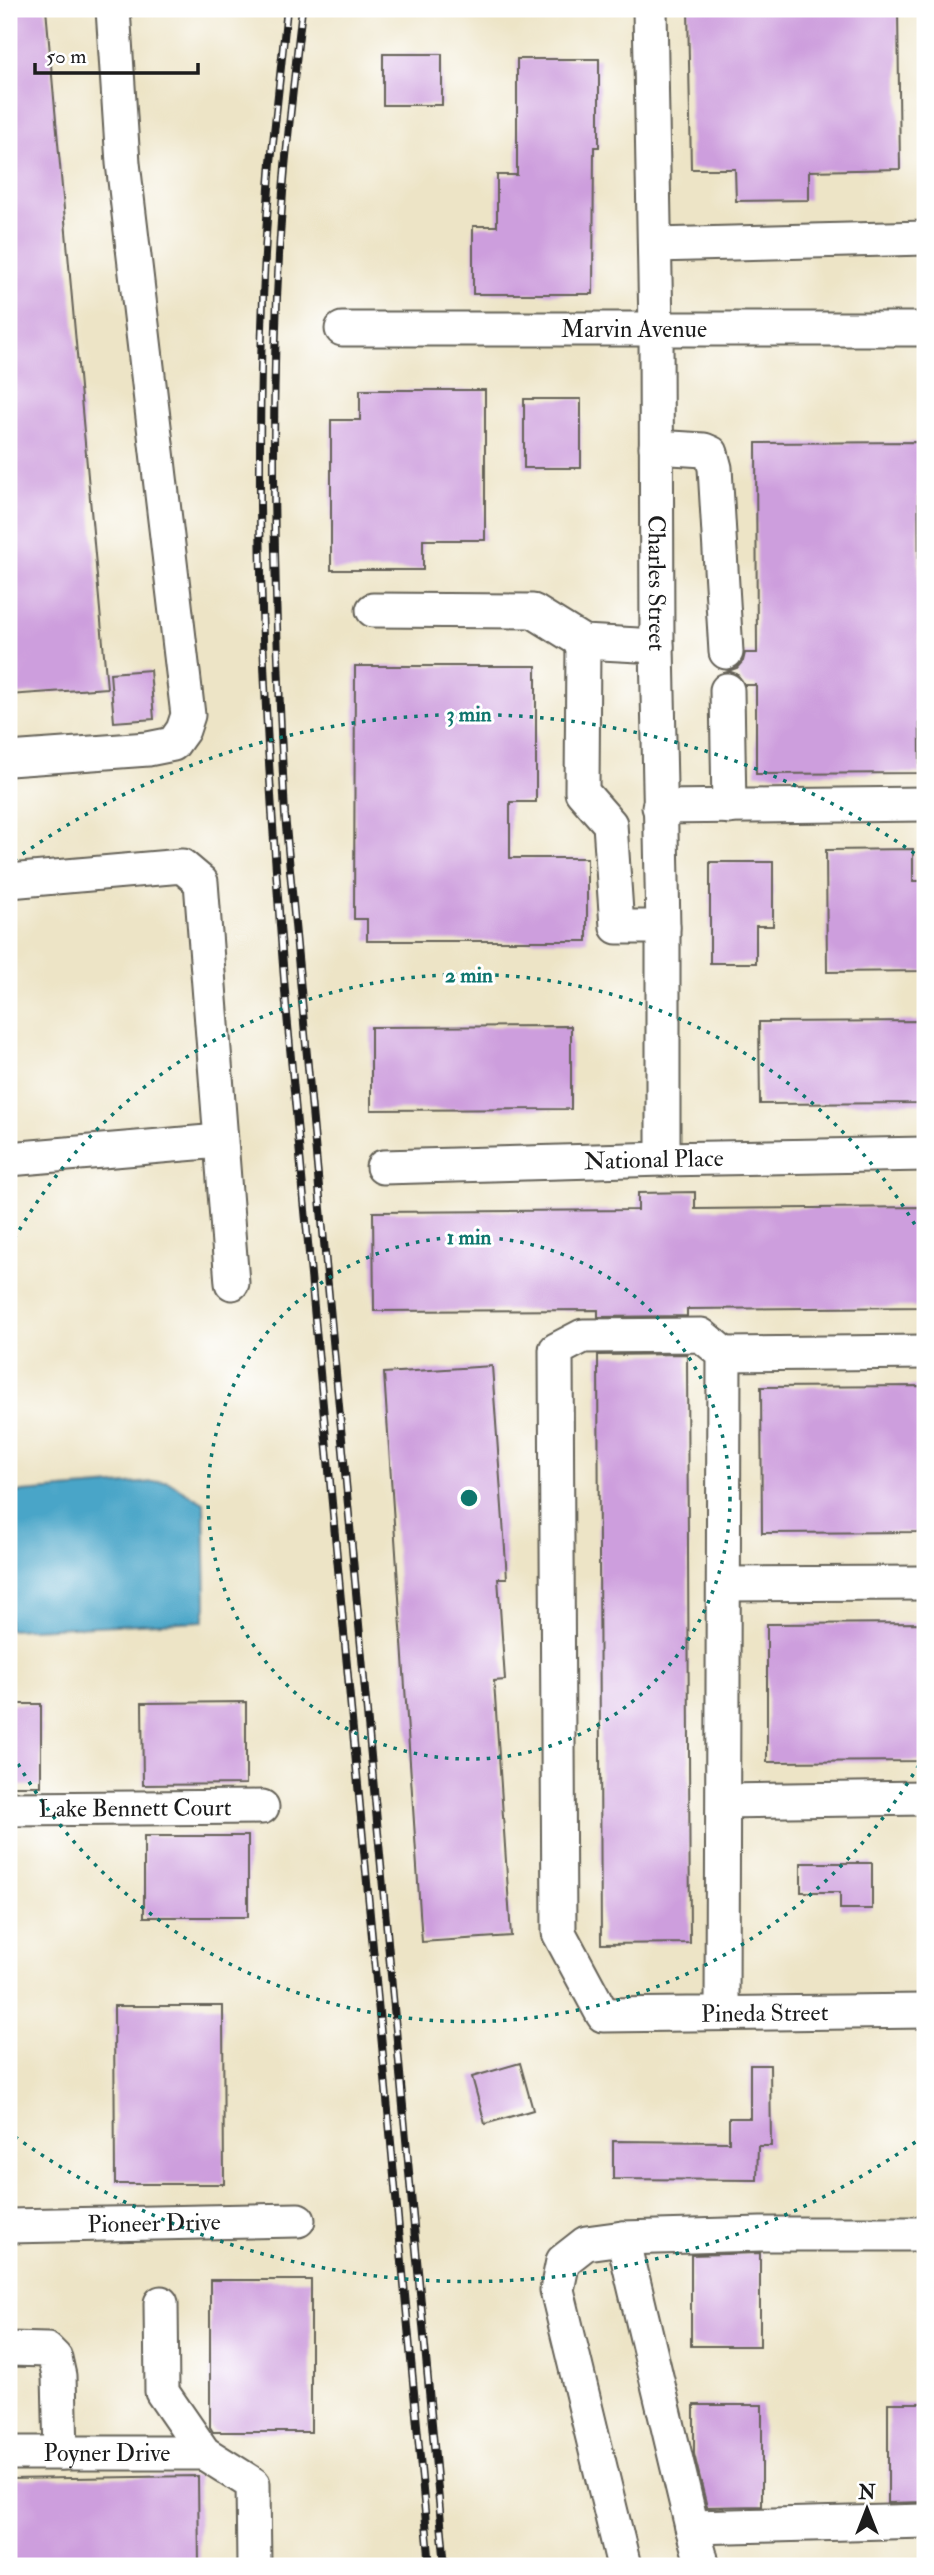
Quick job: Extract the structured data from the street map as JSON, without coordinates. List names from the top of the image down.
{
  "streets": {
    "street": [
      "Marvin Avenue",
      "Charles Street",
      "National Place",
      "Lake Bennett Court",
      "Pineda Street",
      "Pioneer Drive",
      "Poyner Drive"
    ]
  },
  "crossings": [
    ["Marvin Avenue", "Charles Street"],
    ["Charles Street", "National Place"]
  ],
  "scale_bar": "50 m",
  "north": "top",
  "rings": ["3 min", "2 min", "1 min"]
}
